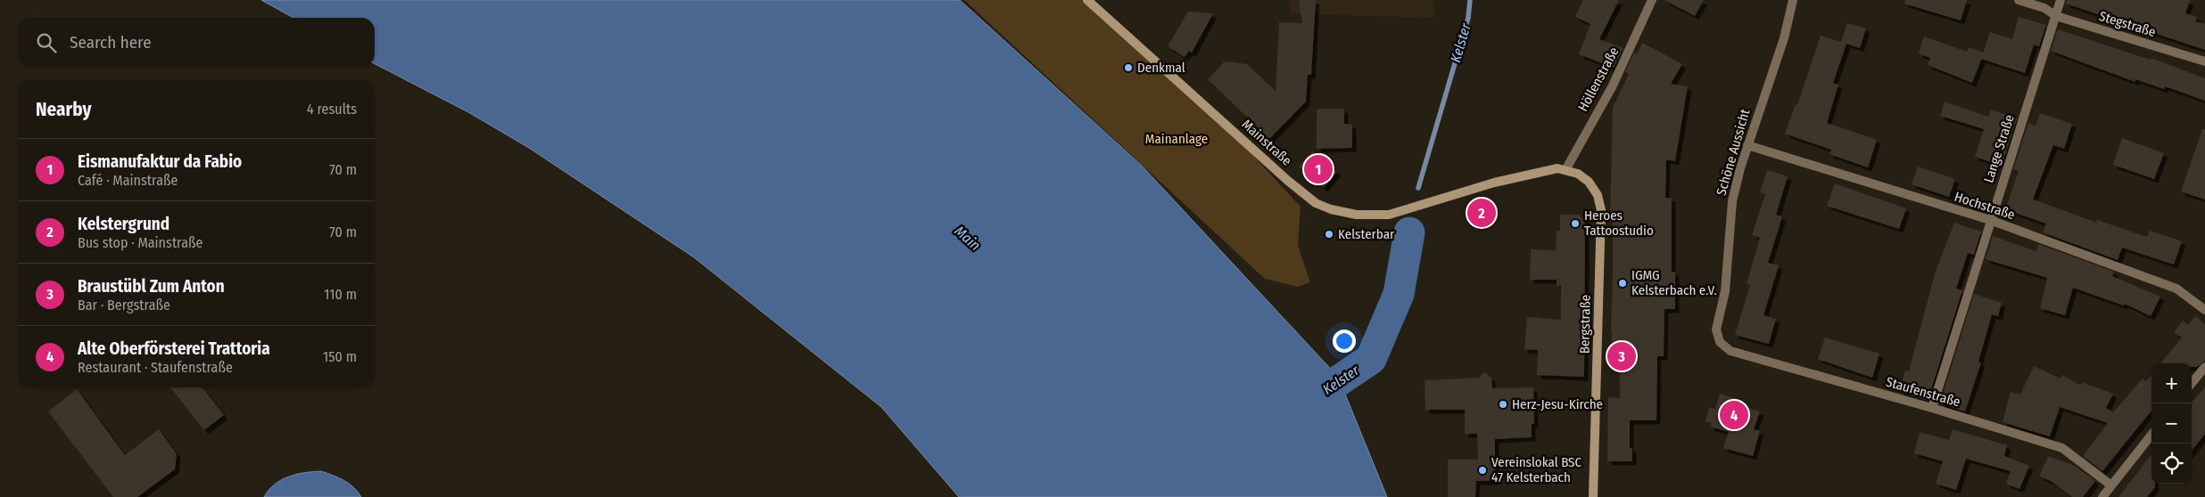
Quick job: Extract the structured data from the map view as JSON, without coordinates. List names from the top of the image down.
{
  "streets": {
    "street": [
      "Stegstraße",
      "Höllenstraße",
      "Mainstraße",
      "Lange Straße",
      "Schöne Aussicht",
      "Hochstraße",
      "Bergstraße",
      "Staufenstraße"
    ]
  },
  "crossings": [
    ["Stegstraße", "Lange Straße"],
    ["Höllenstraße", "Mainstraße"],
    ["Höllenstraße", "Bergstraße"],
    ["Mainstraße", "Bergstraße"],
    ["Lange Straße", "Hochstraße"],
    ["Lange Straße", "Staufenstraße"],
    ["Schöne Aussicht", "Hochstraße"],
    ["Schöne Aussicht", "Staufenstraße"]
  ],
  "water": ["Kelster", "Main"],
  "parks": ["Mainanlage"],
  "places": [
    "Denkmal",
    "Heroes Tattoostudio",
    "Kelsterbar",
    "IGMG Kelsterbach e.V.",
    "Herz-Jesu-Kirche",
    "Vereinslokal BSC 47 Kelsterbach"
  ],
  "page": {
    "search": "Search here",
    "heading": ["Nearby", "4 results"],
    "list": [
      {
        "mark": "1",
        "name": "Eismanufaktur da Fabio",
        "note": "Café · Mainstraße",
        "value": "70 m"
      },
      {
        "mark": "2",
        "name": "Kelstergrund",
        "note": "Bus stop · Mainstraße",
        "value": "70 m"
      },
      {
        "mark": "3",
        "name": "Braustübl Zum Anton",
        "note": "Bar · Bergstraße",
        "value": "110 m"
      },
      {
        "mark": "4",
        "name": "Alte Oberförsterei Trattoria",
        "note": "Restaurant · Staufenstraße",
        "value": "150 m"
      }
    ],
    "pins": [
      "1",
      "2",
      "3",
      "4"
    ],
    "map_buttons": ["+", "−"]
  }
}
